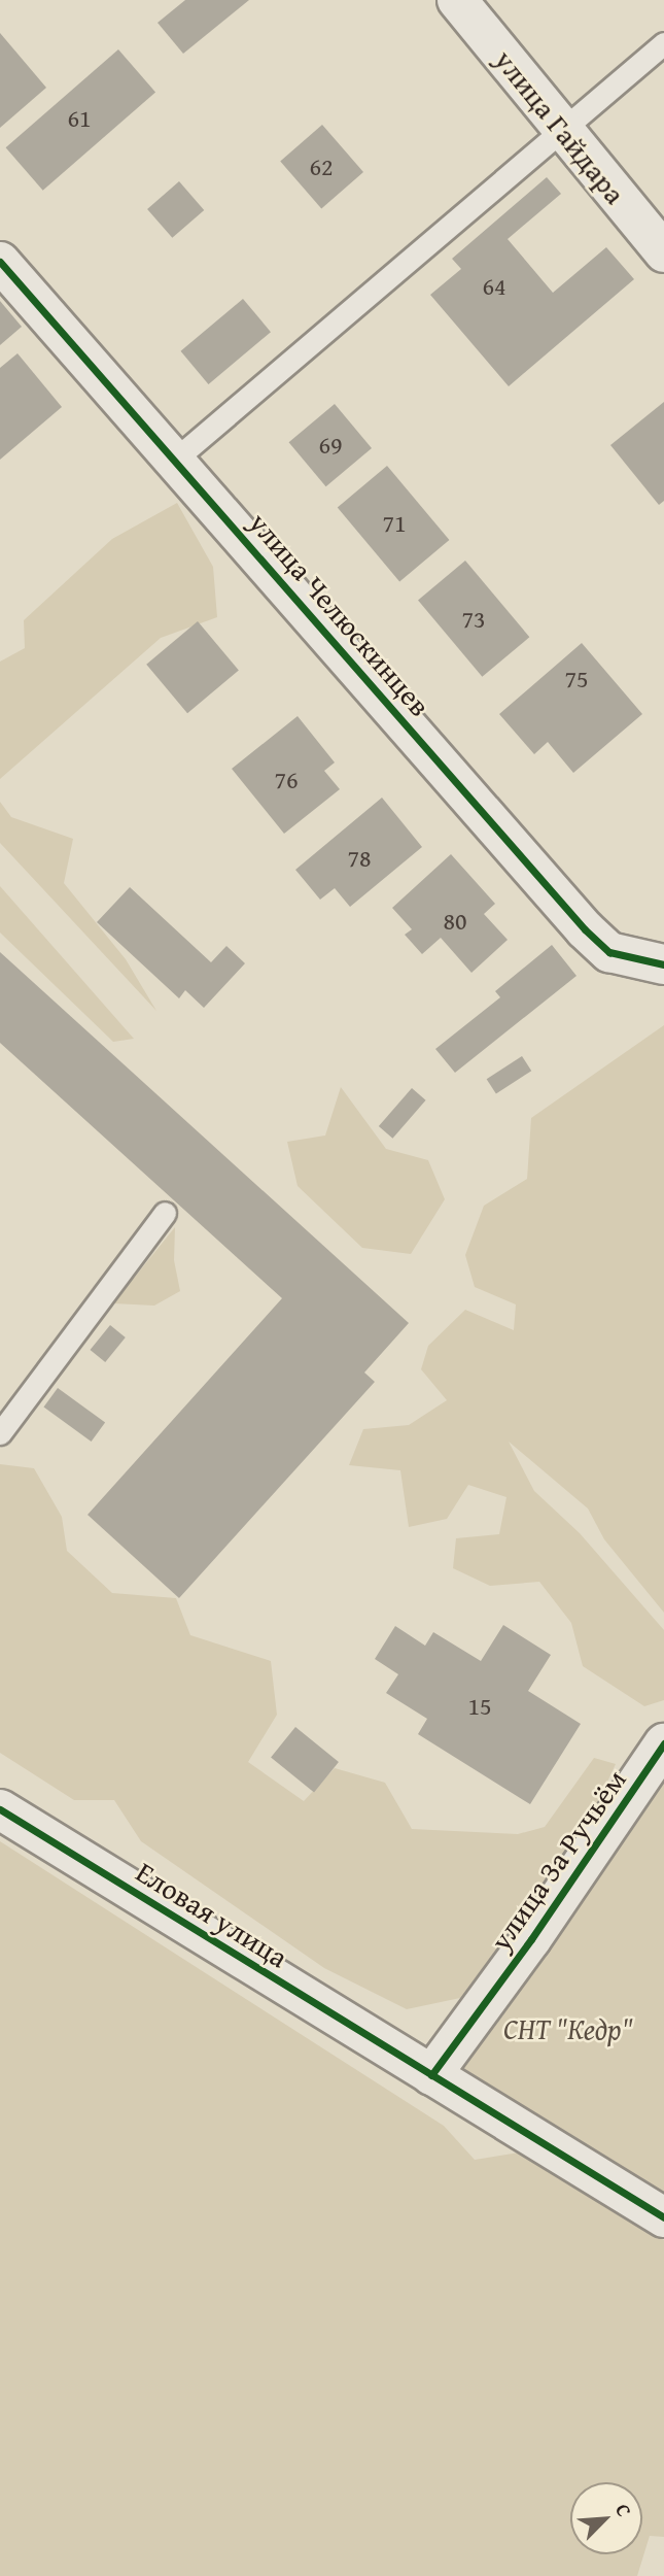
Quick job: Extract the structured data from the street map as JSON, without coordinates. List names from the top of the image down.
{
  "streets": {
    "street": [
      "улица Гайдара",
      "улица Челюскинцев",
      "улица За Ручьём",
      "Еловая улица"
    ]
  },
  "crossings": [
    ["улица За Ручьём", "Еловая улица"]
  ],
  "parks": ["СНТ \"Кедр\""],
  "house_numbers": [
    "61",
    "62",
    "64",
    "69",
    "71",
    "73",
    "75",
    "76",
    "78",
    "80",
    "15"
  ],
  "north": "top right"
}
